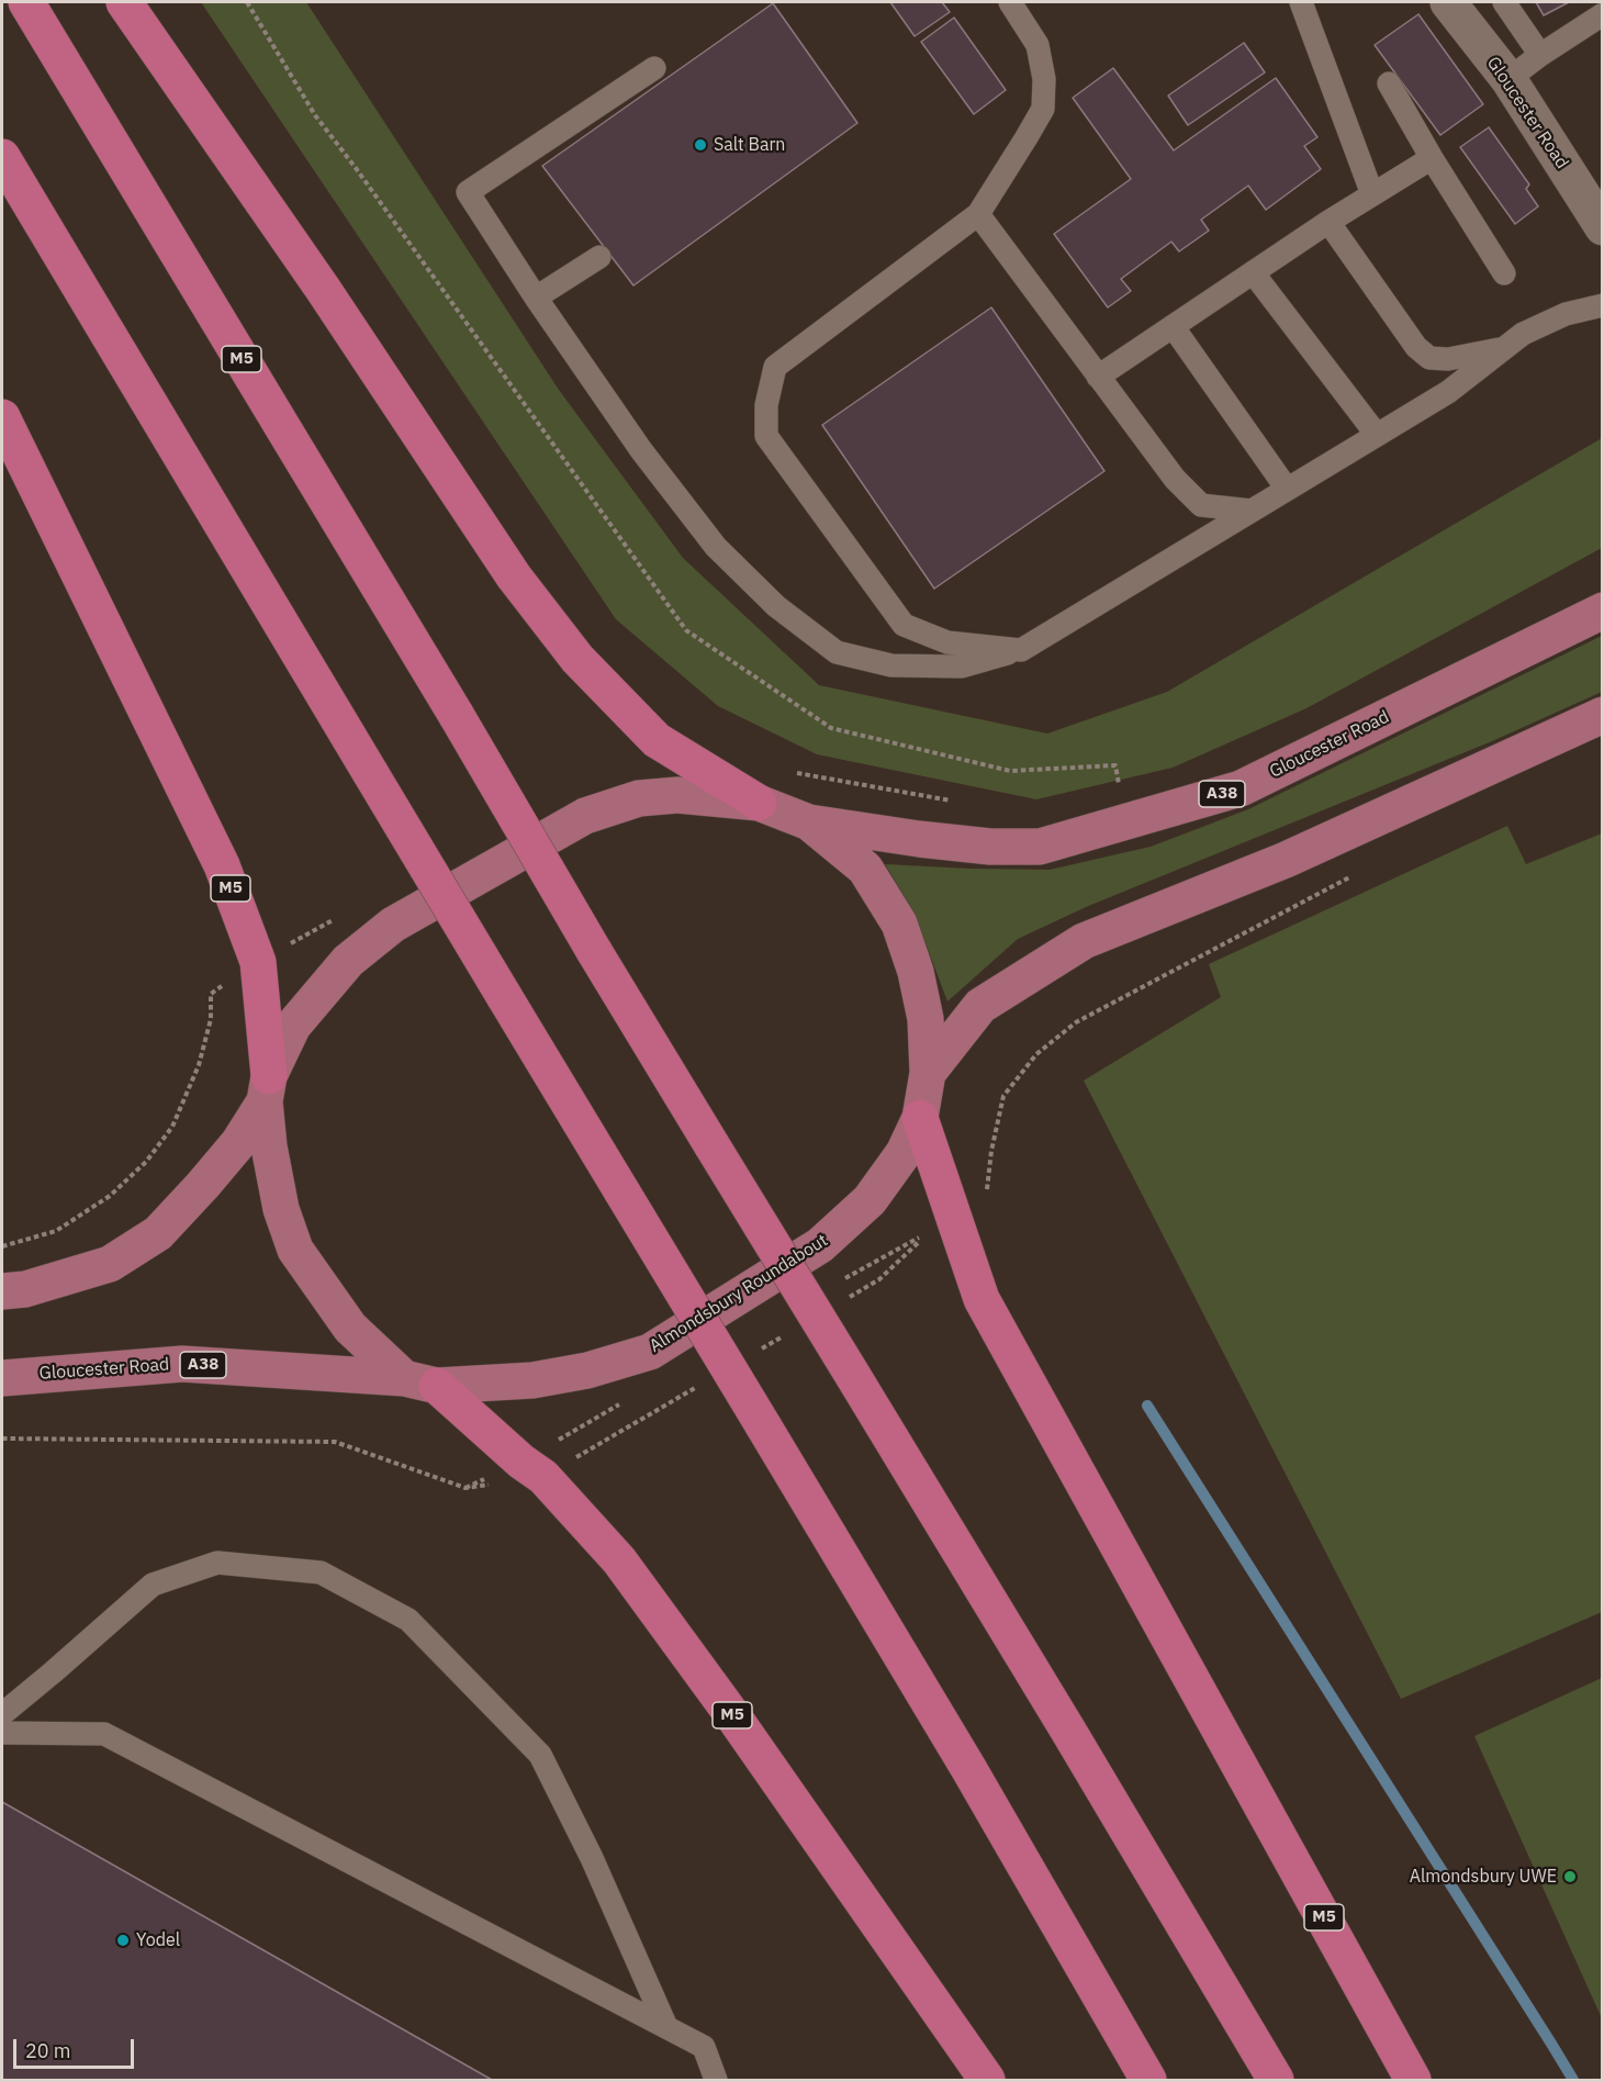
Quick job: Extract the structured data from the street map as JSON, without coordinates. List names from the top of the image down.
{
  "streets": {
    "highway": ["M5"],
    "main road": ["Gloucester Road", "A38", "Almondsbury Roundabout"]
  },
  "crossings": [
    ["Gloucester Road", "M5"],
    ["Gloucester Road", "Almondsbury Roundabout"],
    ["M5", "Almondsbury Roundabout"]
  ],
  "places": ["Salt Barn", "Almondsbury UWE", "Yodel"],
  "scale_bar": "20 m"
}
